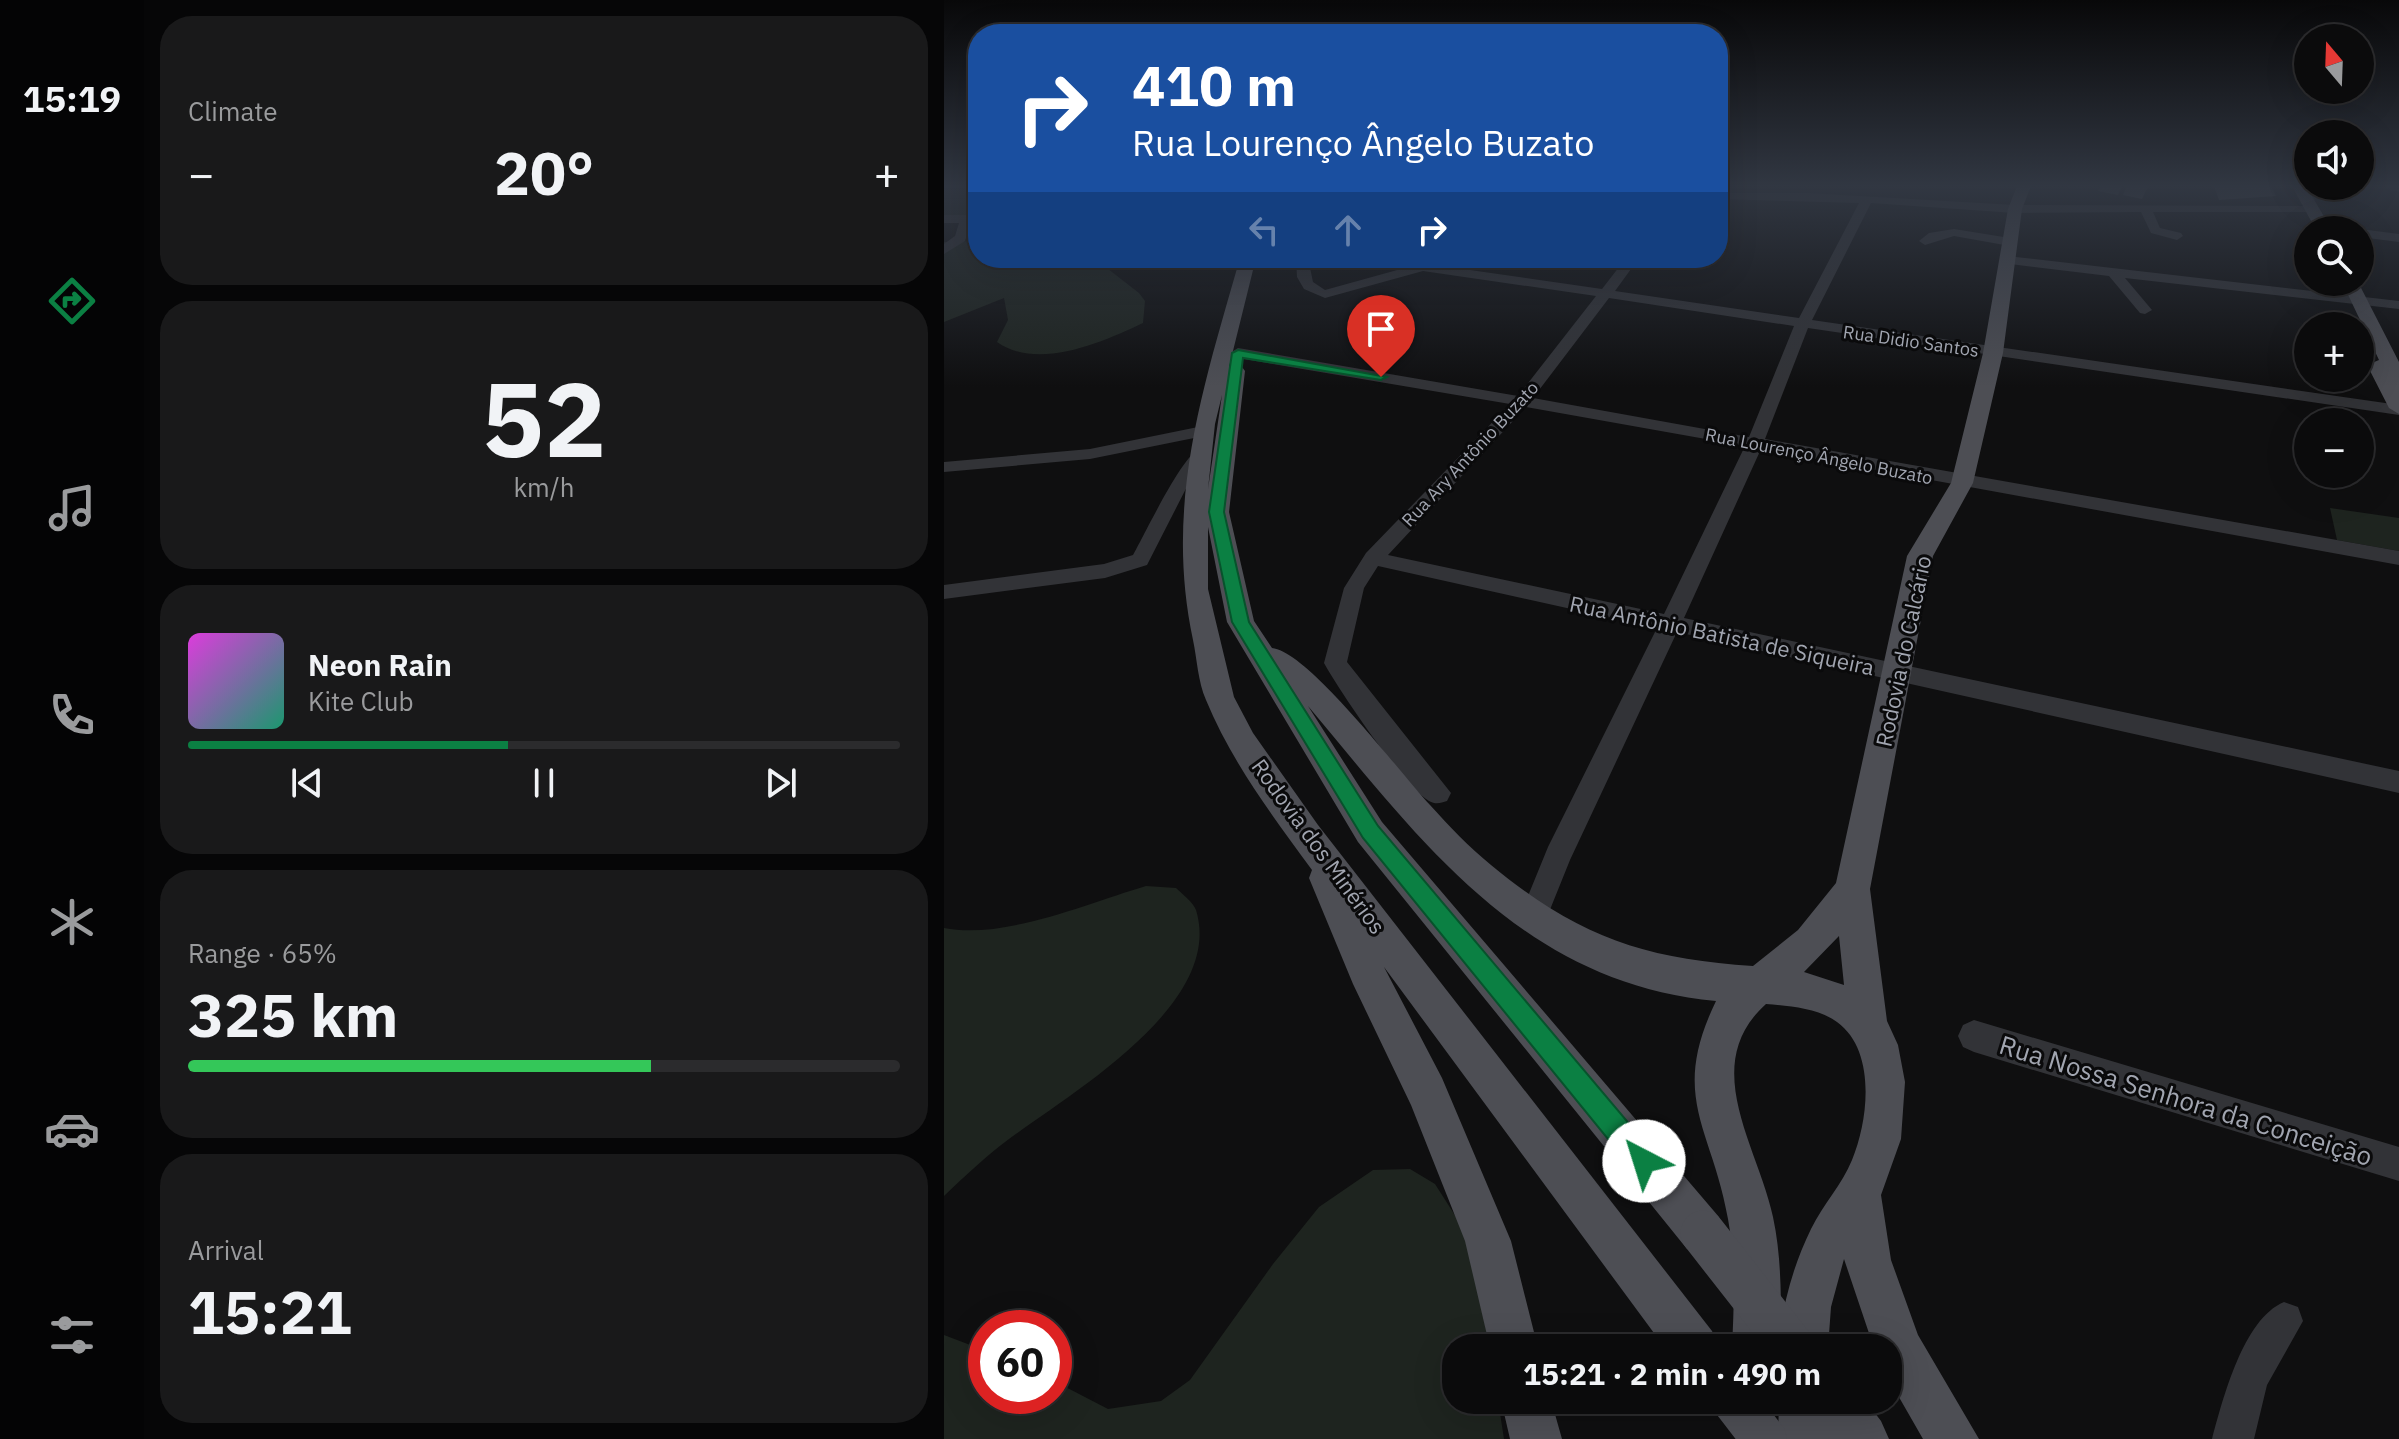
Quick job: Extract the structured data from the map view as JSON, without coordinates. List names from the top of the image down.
{
  "streets": {
    "main road": ["Rodovia do Calcário", "Rodovia dos Minérios"],
    "street": [
      "Rua Didio Santos",
      "Rua Ary Antônio Buzato",
      "Rua Lourenço Ângelo Buzato",
      "Rua Antônio Batista de Siqueira",
      "Rua Nossa Senhora da Conceição"
    ]
  },
  "crossings": [
    ["Rua Didio Santos", "Rua Ary Antônio Buzato"],
    ["Rua Didio Santos", "Rodovia do Calcário"],
    ["Rua Ary Antônio Buzato", "Rua Lourenço Ângelo Buzato"],
    ["Rua Ary Antônio Buzato", "Rua Antônio Batista de Siqueira"],
    ["Rua Lourenço Ângelo Buzato", "Rodovia do Calcário"],
    ["Rua Antônio Batista de Siqueira", "Rodovia do Calcário"]
  ],
  "north": "top",
  "page": {
    "tabs": "15:19",
    "tile": [
      "Climate",
      ["52", "km/h"],
      ["Range · 65%", "325 km"],
      ["Arrival", "15:21"]
    ],
    "map_buttons": ["+", "−"],
    "turn": ["410 m", "Rua Lourenço Ângelo Buzato"],
    "heat": ["−", "20°", "+"],
    "song": ["Neon Rain", "Kite Club"],
    "limit": "60",
    "trip": "15:21 · 2 min · 490 m"
  }
}
